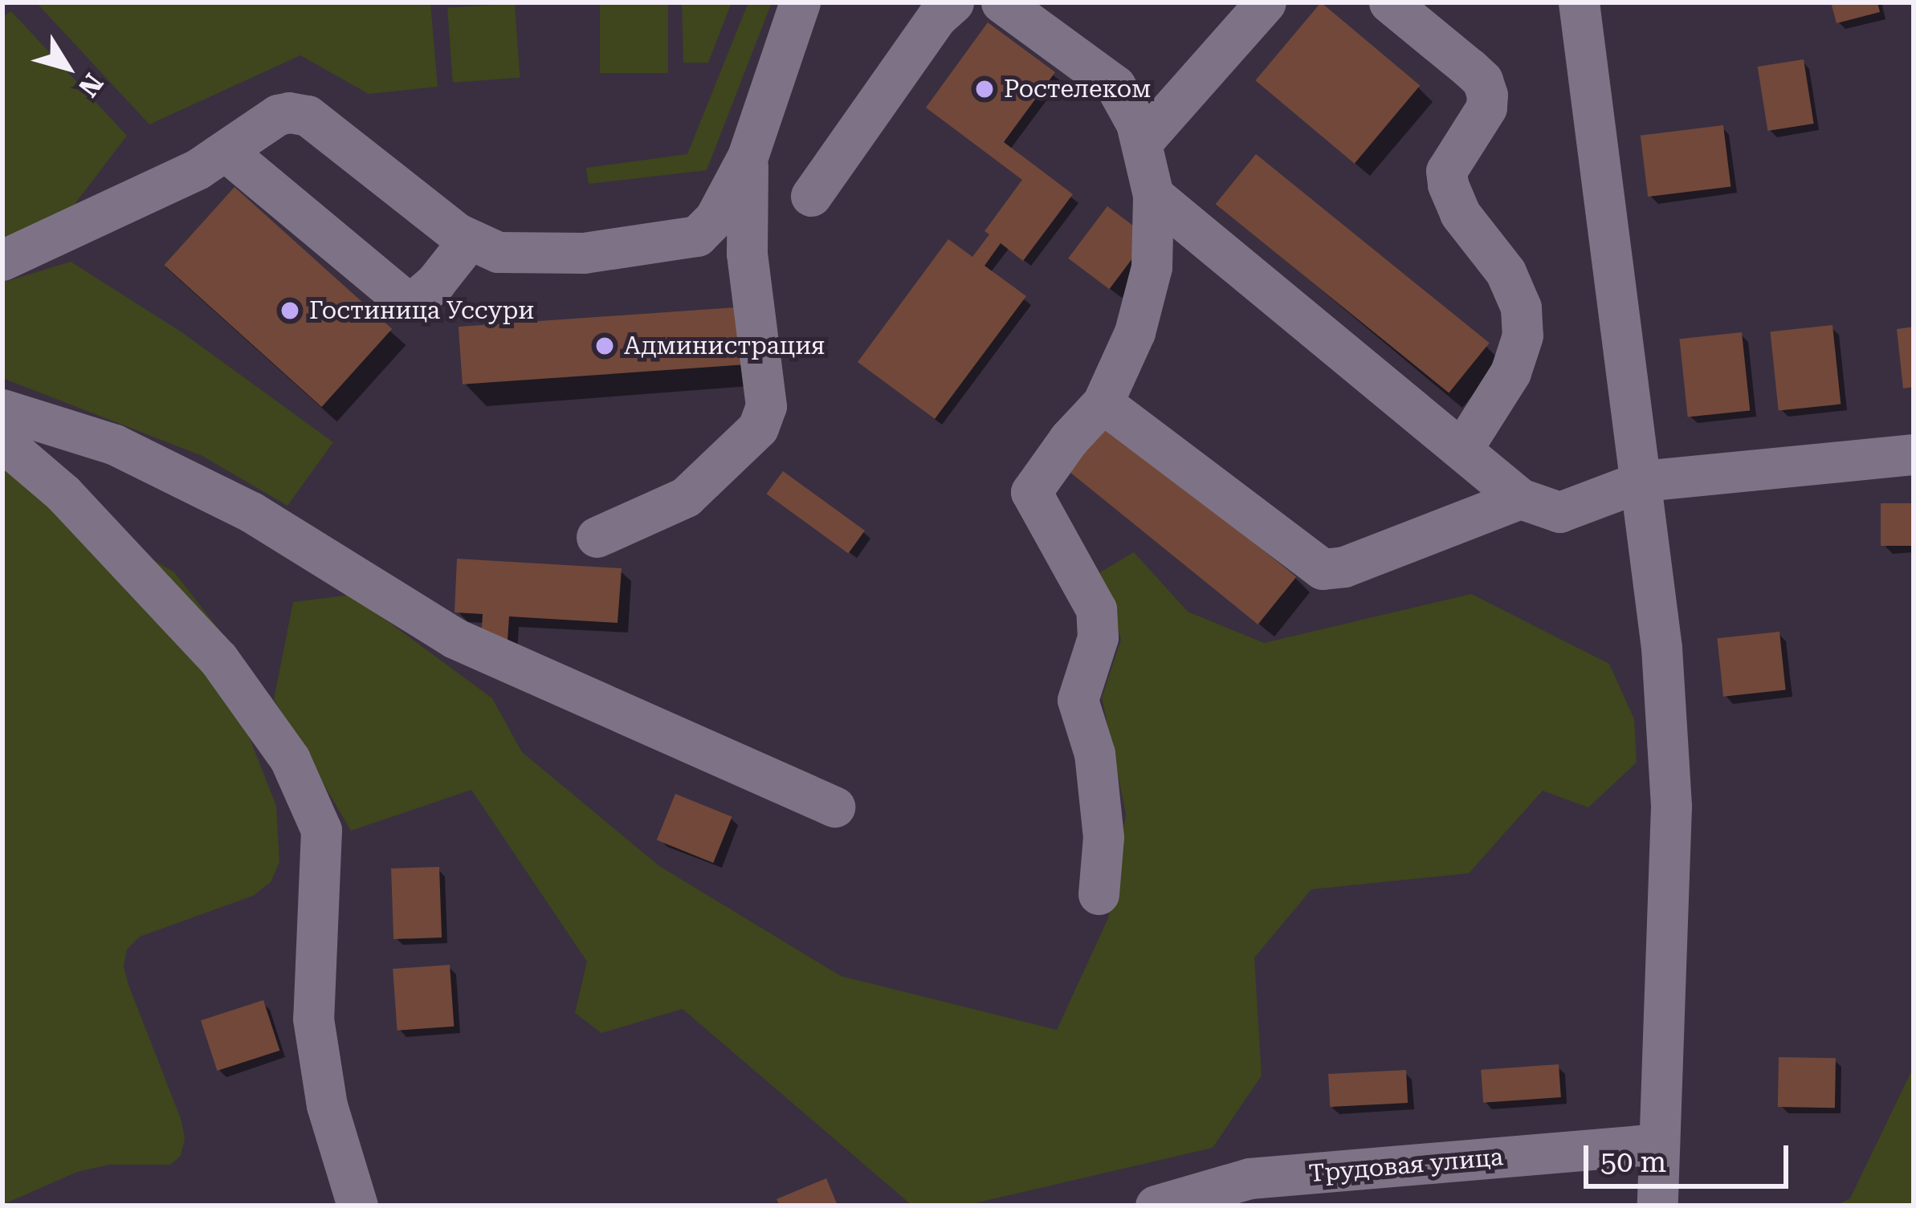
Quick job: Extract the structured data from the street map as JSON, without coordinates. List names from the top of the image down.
{
  "streets": {
    "street": ["Трудовая улица"]
  },
  "places": ["Ростелеком", "Гостиница Уссури", "Администрация"],
  "scale_bar": "50 m",
  "north": "bottom right"
}
